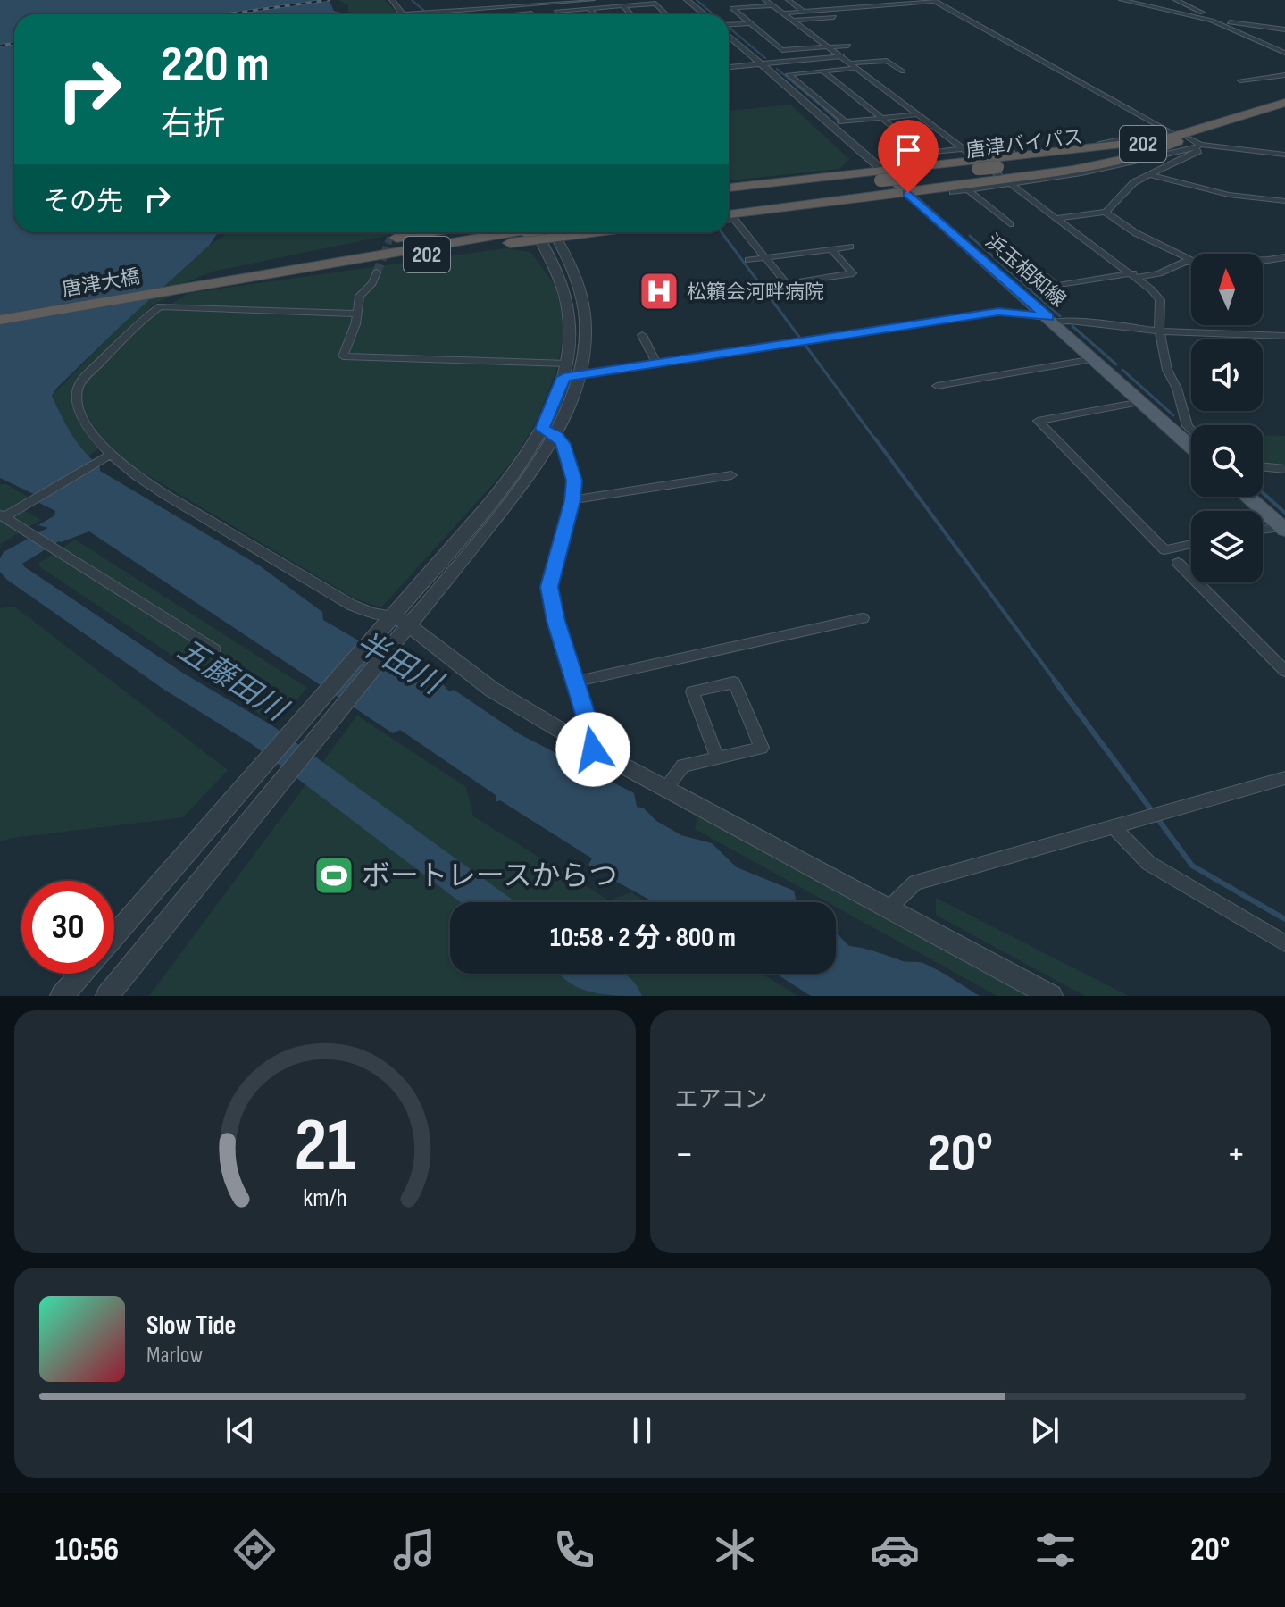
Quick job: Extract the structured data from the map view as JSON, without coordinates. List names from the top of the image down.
{
  "streets": {
    "highway": ["唐津バイパス", "202", "唐津大橋"],
    "main road": ["浜玉相知線"]
  },
  "crossings": [
    ["唐津バイパス", "202"],
    ["唐津バイパス", "浜玉相知線"],
    ["202", "浜玉相知線"],
    ["202", "唐津大橋"]
  ],
  "water": ["半田川", "五藤田川"],
  "places": {
    "hospital": ["松籟会河畔病院"],
    "sports": ["ボートレースからつ"]
  },
  "north": "top",
  "page": {
    "turn": ["220 m", "右折"],
    "then": "その先",
    "limit": "30",
    "trip": "10:58 · 2 分 · 800 m",
    "tile": "エアコン",
    "heat": ["−", "20°", "+"],
    "song": ["Slow Tide", "Marlow"],
    "tabs": ["10:56", "20°"],
    "gauge": ["21", "km/h"]
  }
}
